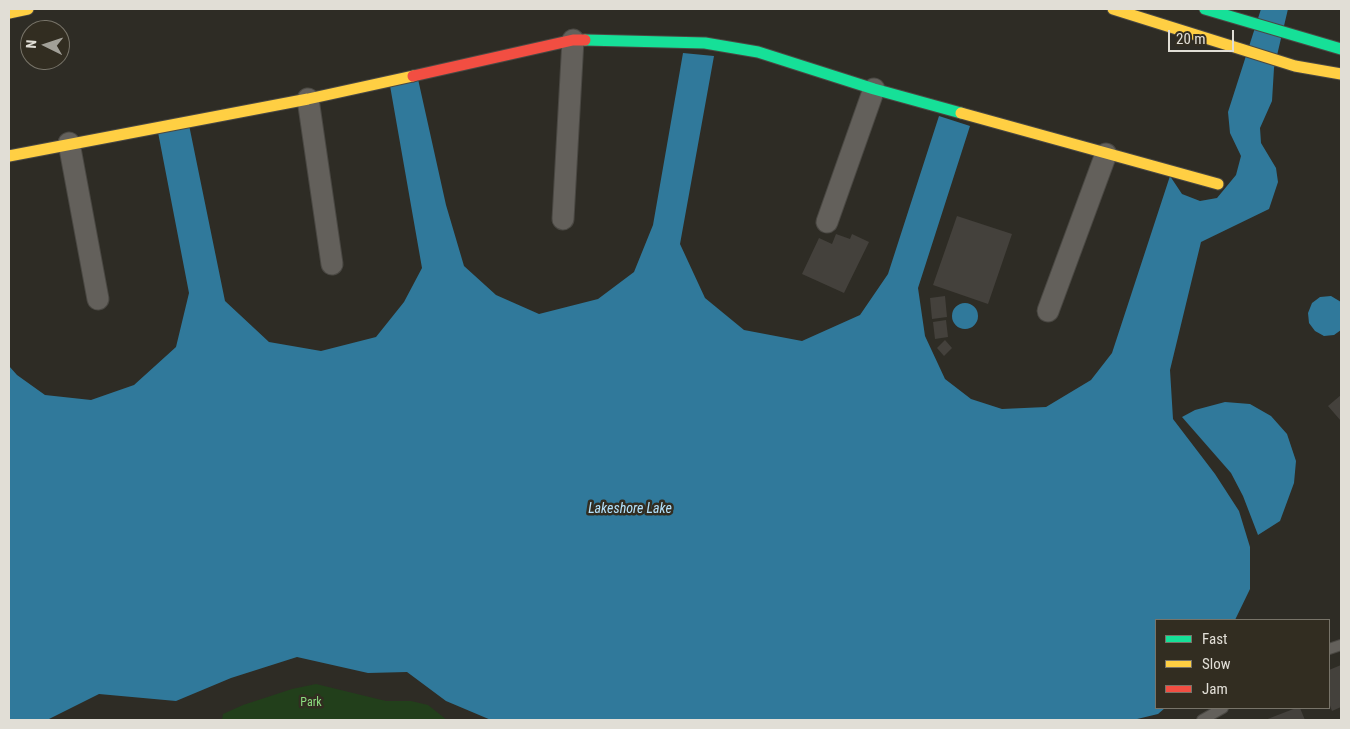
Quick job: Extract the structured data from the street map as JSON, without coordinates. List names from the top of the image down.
{
  "water": ["Lakeshore Lake"],
  "parks": ["Park"],
  "legend": ["Fast", "Slow", "Jam"],
  "scale_bar": "20 m",
  "north": "left"
}
